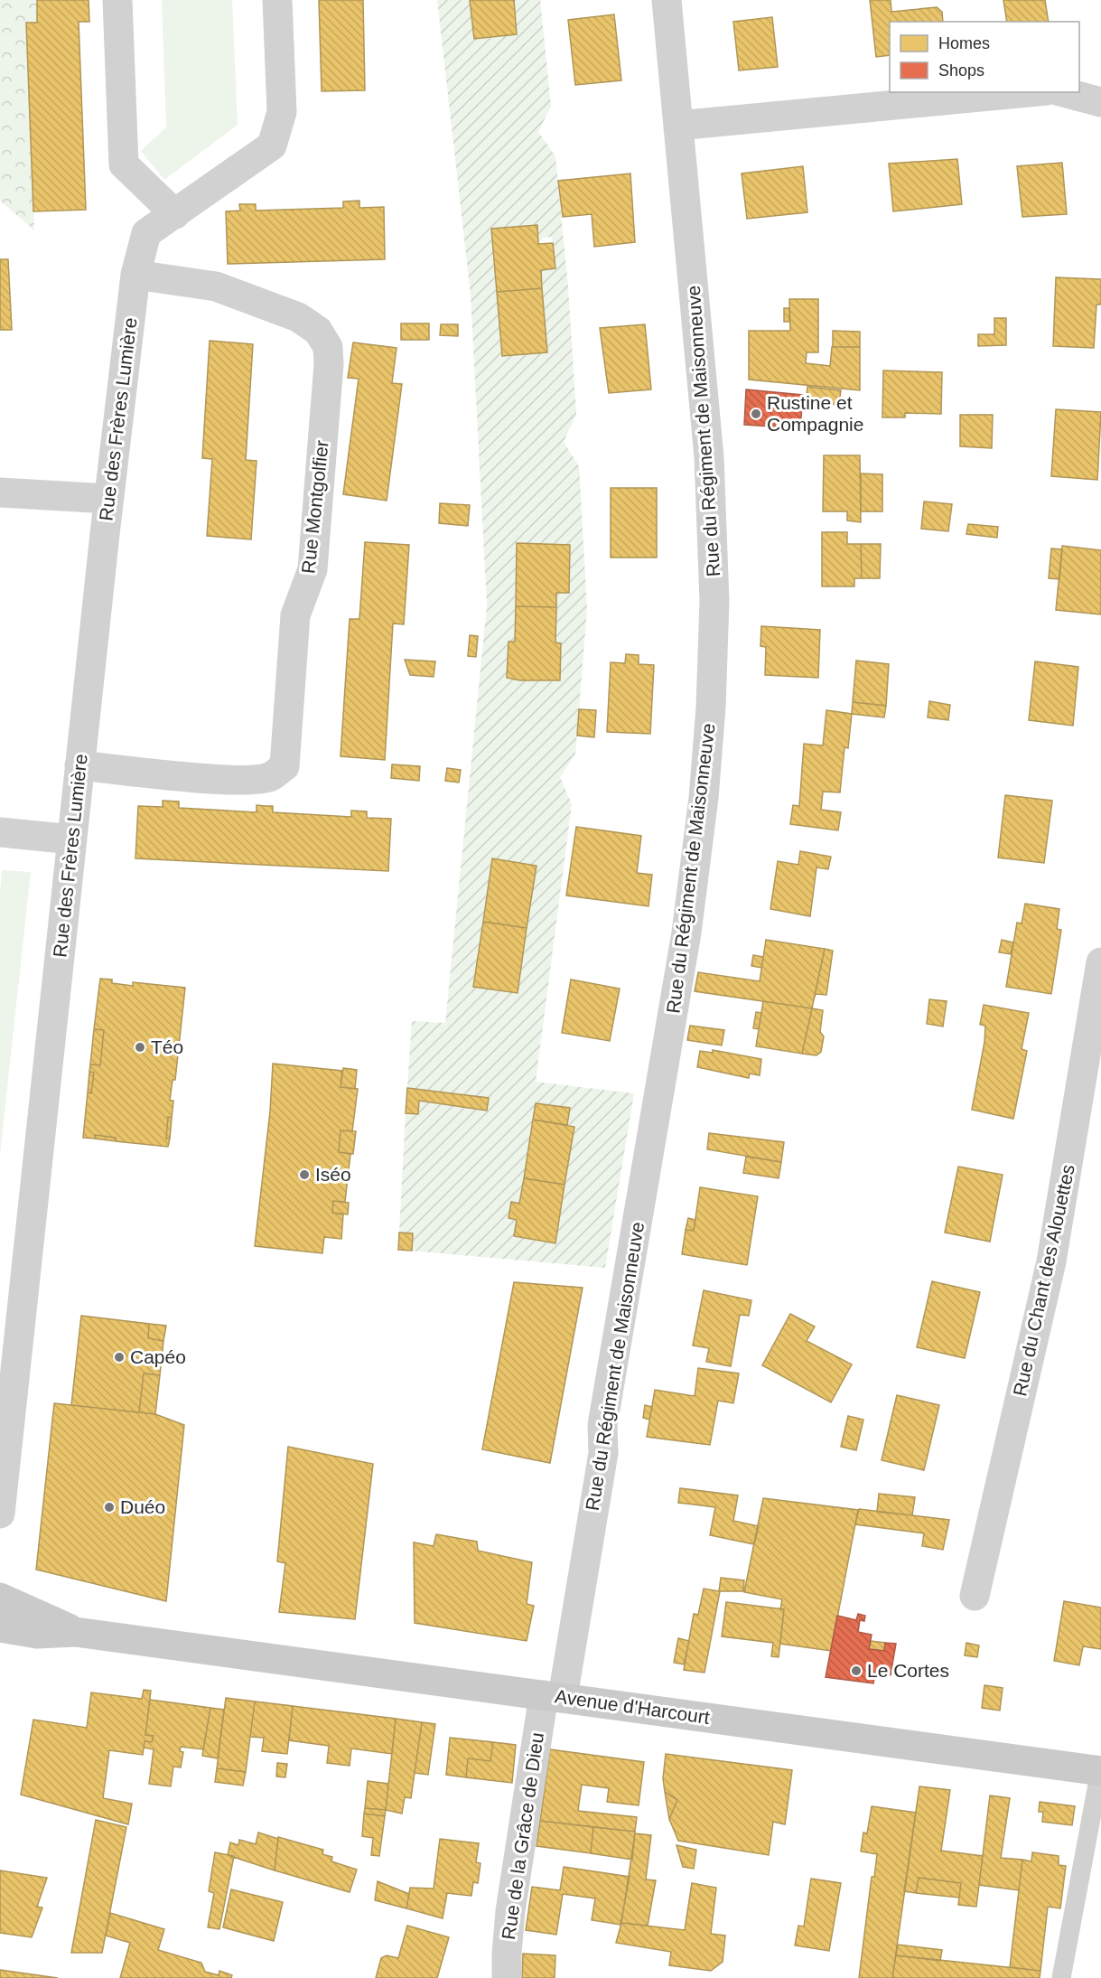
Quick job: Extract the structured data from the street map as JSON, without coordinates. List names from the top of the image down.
{
  "streets": {
    "main road": ["Avenue d'Harcourt"],
    "street": [
      "Rue des Frères Lumière",
      "Rue du Régiment de Maisonneuve",
      "Rue Montgolfier",
      "Rue du Chant des Alouettes",
      "Rue de la Grâce de Dieu"
    ]
  },
  "crossings": [
    ["Rue des Frères Lumière", "Rue Montgolfier"],
    ["Rue du Régiment de Maisonneuve", "Avenue d'Harcourt"],
    ["Rue du Régiment de Maisonneuve", "Rue de la Grâce de Dieu"],
    ["Avenue d'Harcourt", "Rue de la Grâce de Dieu"]
  ],
  "places": [
    "Rustine et Compagnie",
    "Téo",
    "Iséo",
    "Capéo",
    "Duéo",
    "Le Cortes"
  ],
  "legend": ["Homes", "Shops"]
}
